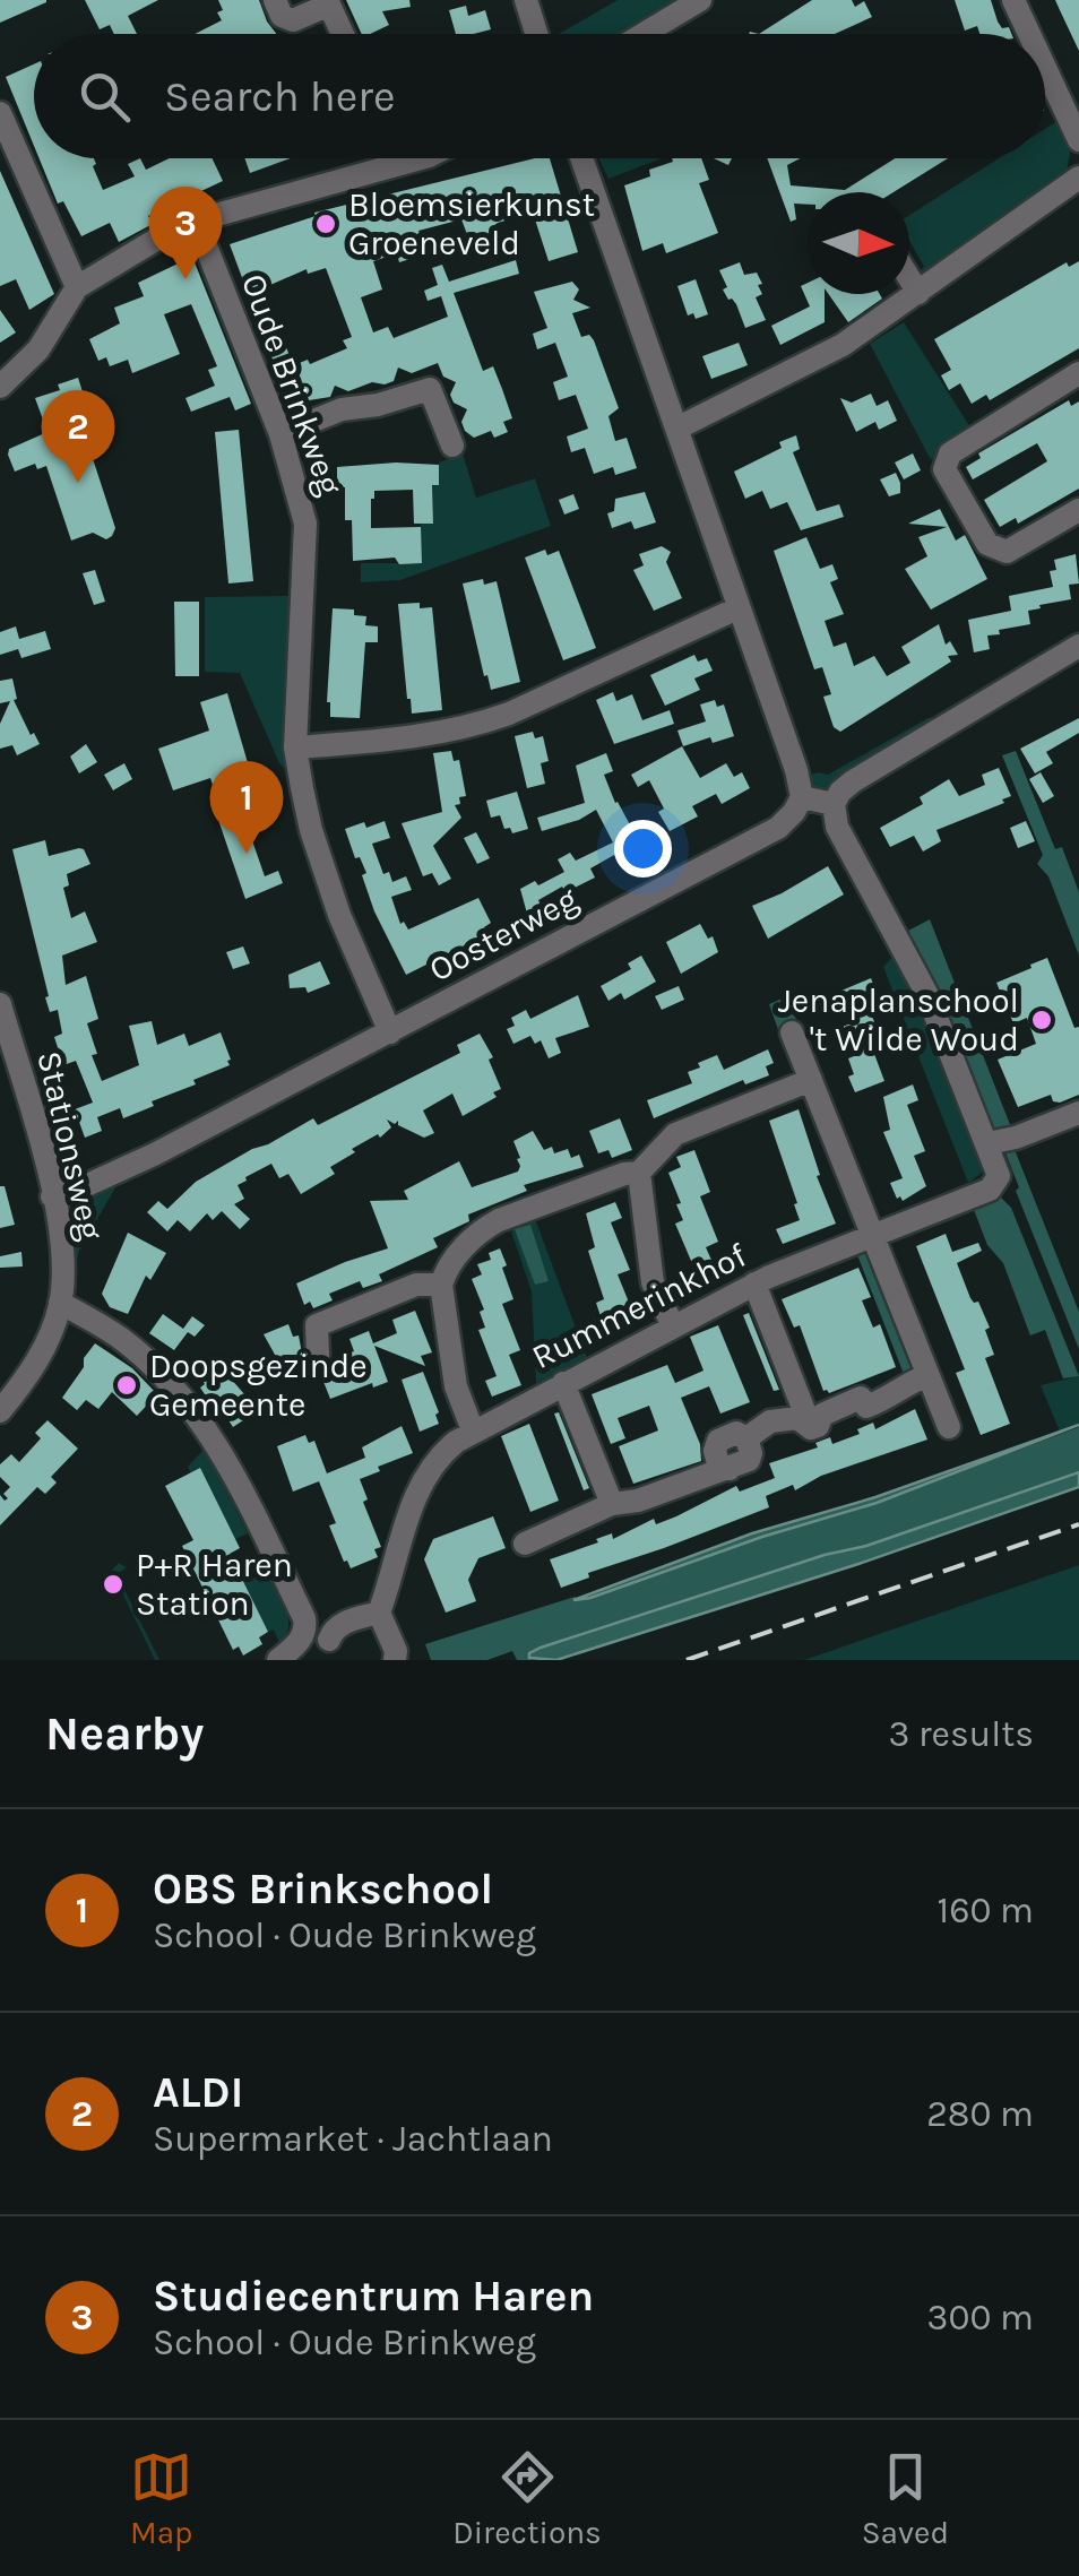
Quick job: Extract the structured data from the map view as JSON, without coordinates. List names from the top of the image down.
{
  "streets": {
    "street": [
      "Oude Brinkweg",
      "Oosterweg",
      "Stationsweg",
      "Rummerinkhof"
    ]
  },
  "crossings": [
    ["Oude Brinkweg", "Oosterweg"],
    ["Oosterweg", "Stationsweg"]
  ],
  "places": [
    "Bloemsierkunst Groeneveld",
    "Jenaplanschool 't Wilde Woud",
    "Doopsgezinde Gemeente",
    "P+R Haren Station"
  ],
  "north": "right",
  "page": {
    "search": "Search here",
    "pins": ["3", "2", "1"],
    "heading": ["Nearby", "3 results"],
    "list": [
      {
        "mark": "1",
        "name": "OBS Brinkschool",
        "note": "School · Oude Brinkweg",
        "value": "160 m"
      },
      {
        "mark": "2",
        "name": "ALDI",
        "note": "Supermarket · Jachtlaan",
        "value": "280 m"
      },
      {
        "mark": "3",
        "name": "Studiecentrum Haren",
        "note": "School · Oude Brinkweg",
        "value": "300 m"
      }
    ],
    "nav": ["Map", "Directions", "Saved"]
  }
}
